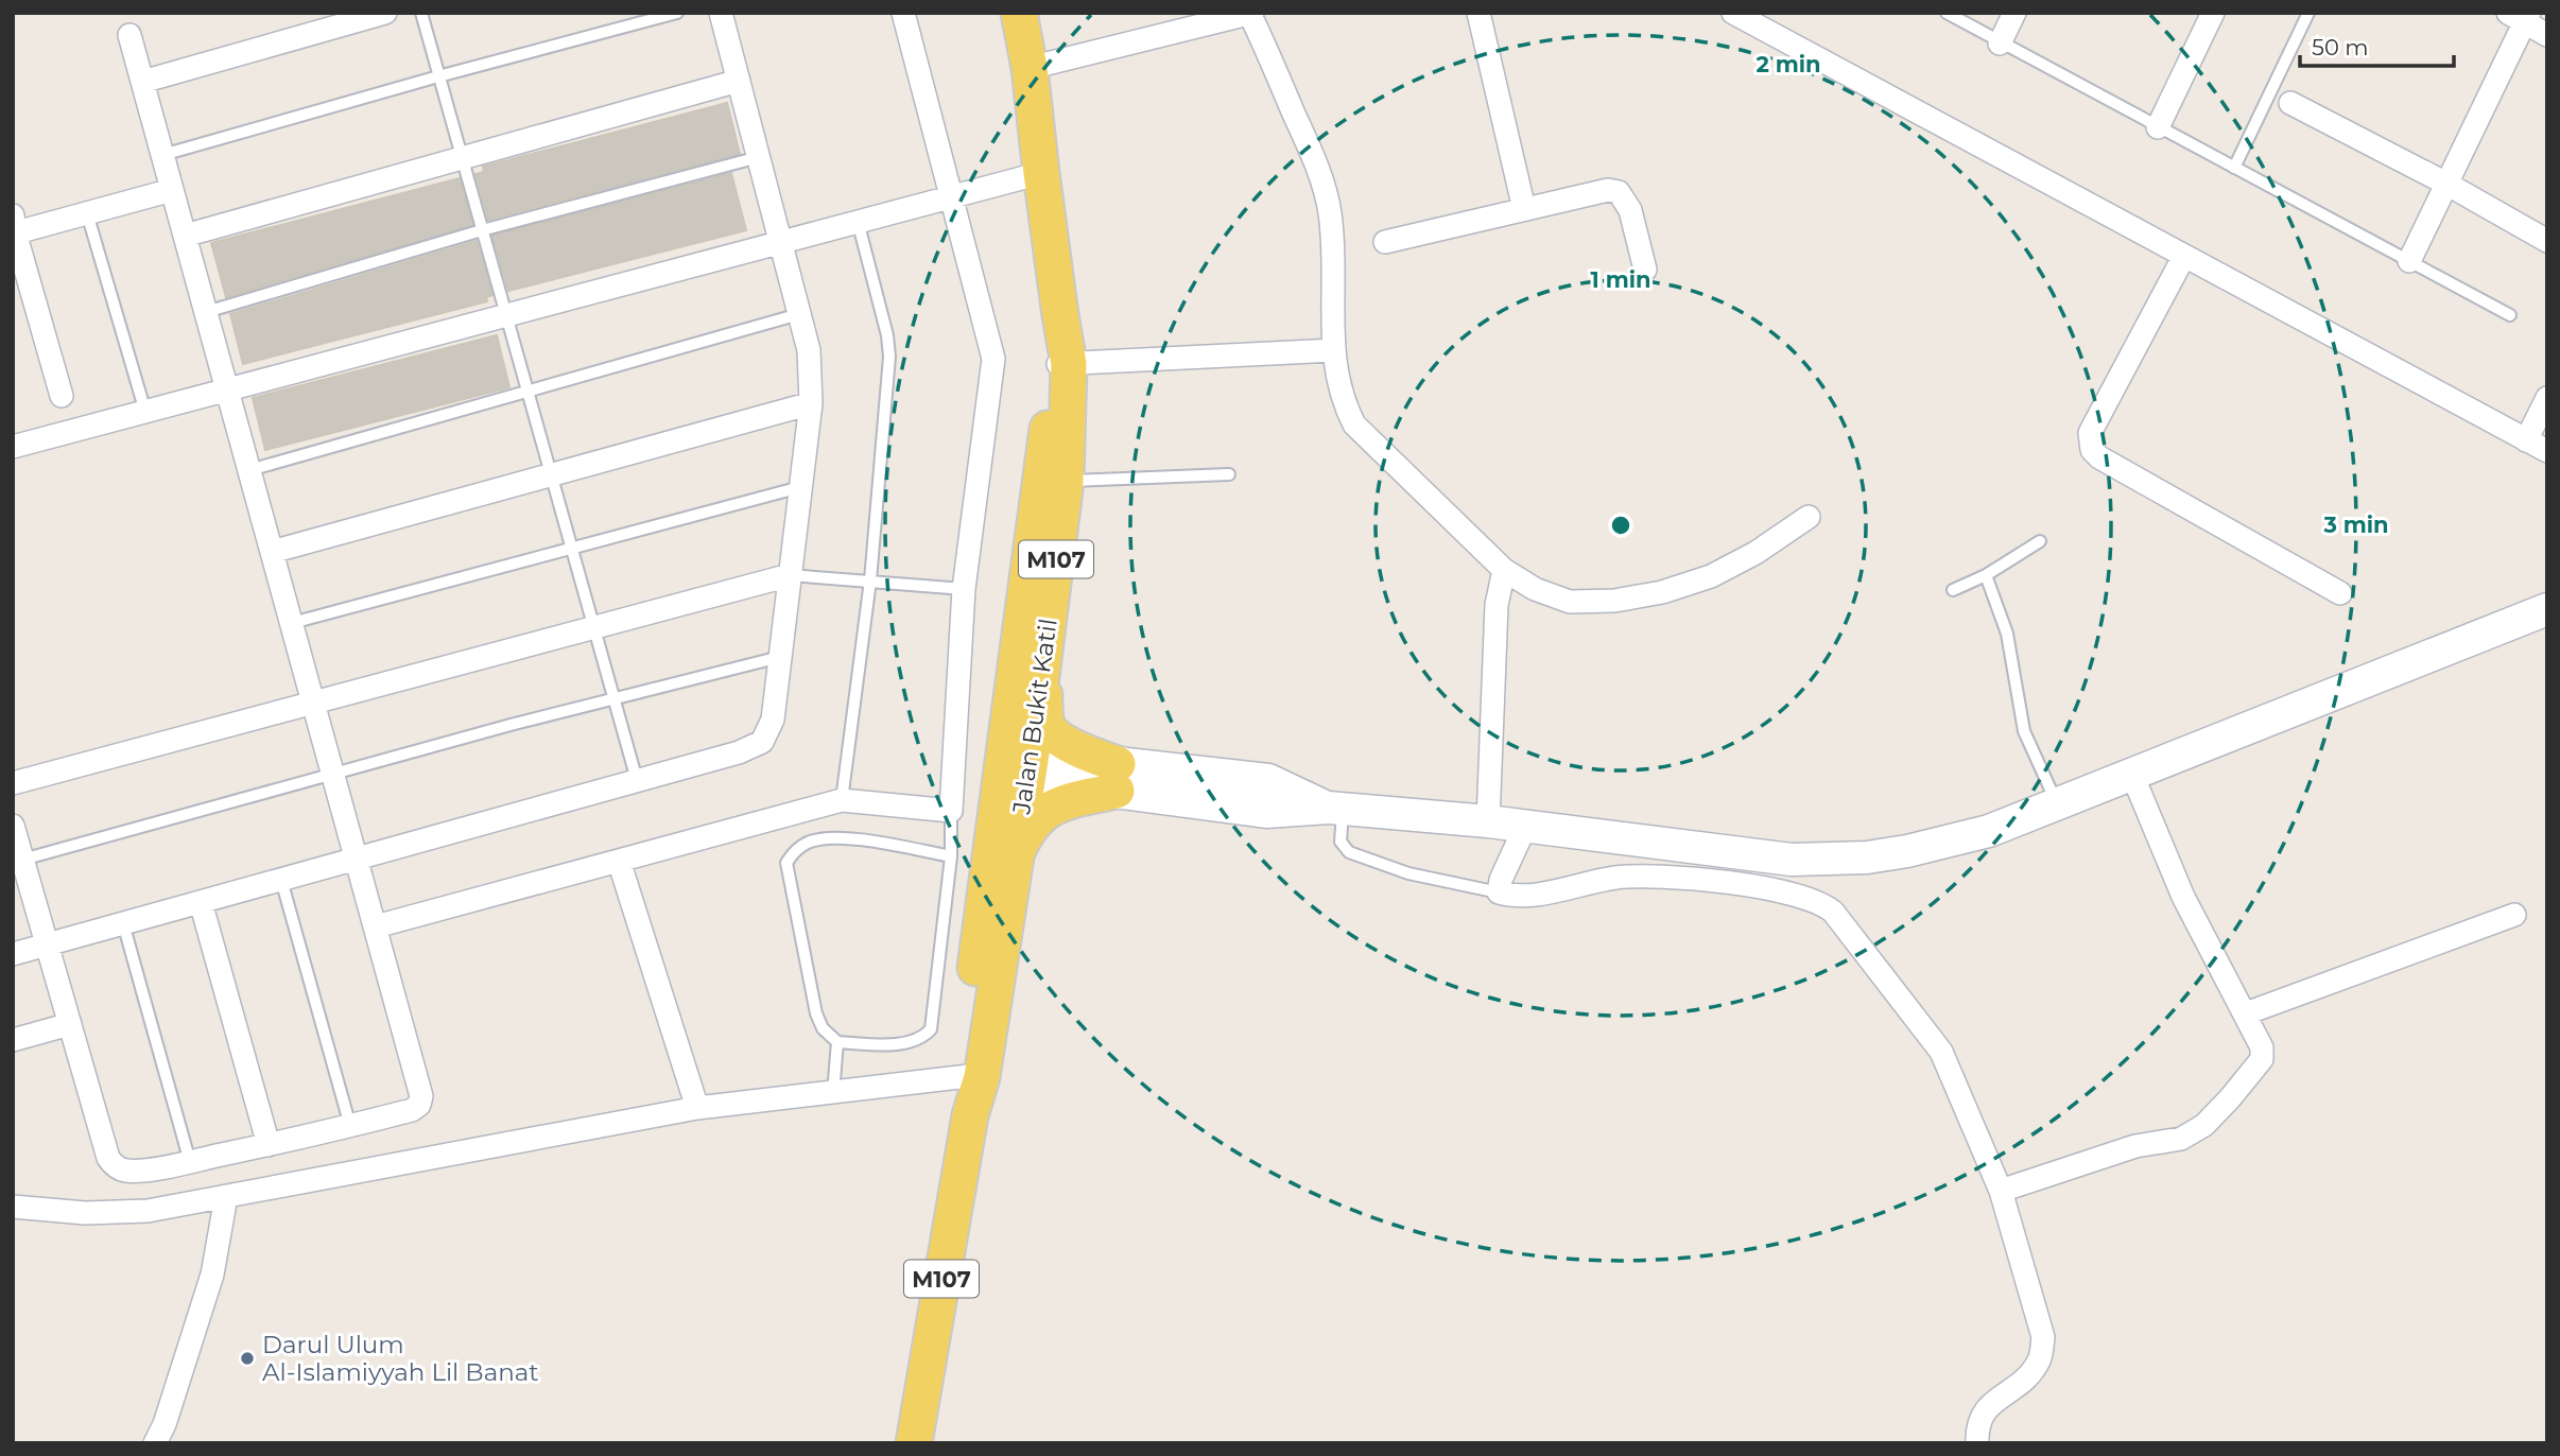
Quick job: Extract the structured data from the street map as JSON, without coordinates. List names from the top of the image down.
{
  "streets": {
    "main road": ["M107", "Jalan Bukit Katil"]
  },
  "places": ["Darul Ulum Al-Islamiyyah Lil Banat"],
  "scale_bar": "50 m",
  "rings": ["2 min", "1 min", "3 min"]
}
